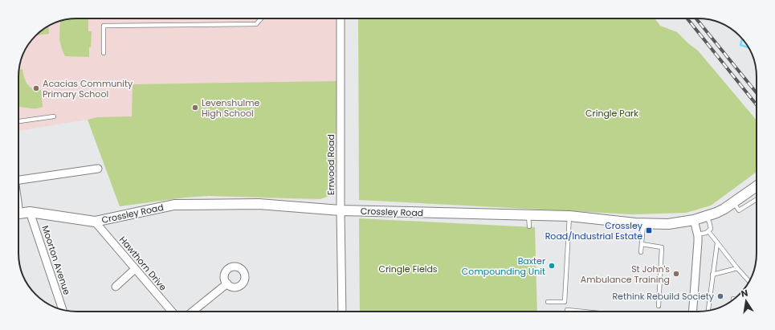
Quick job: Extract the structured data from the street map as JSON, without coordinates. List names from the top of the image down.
{
  "streets": {
    "street": [
      "Errwood Road",
      "Crossley Road",
      "Moorton Avenue",
      "Hawthorn Drive"
    ]
  },
  "crossings": [
    ["Errwood Road", "Crossley Road"],
    ["Crossley Road", "Moorton Avenue"],
    ["Crossley Road", "Hawthorn Drive"]
  ],
  "parks": ["Cringle Park", "Cringle Fields"],
  "places": {
    "other": [
      "Acacias Community Primary School",
      "Levenshulme High School",
      "Baxter Compounding Unit",
      "St John's Ambulance Training",
      "Rethink Rebuild Society"
    ],
    "transit": ["Crossley Road/Industrial Estate"]
  },
  "north": "top"
}
